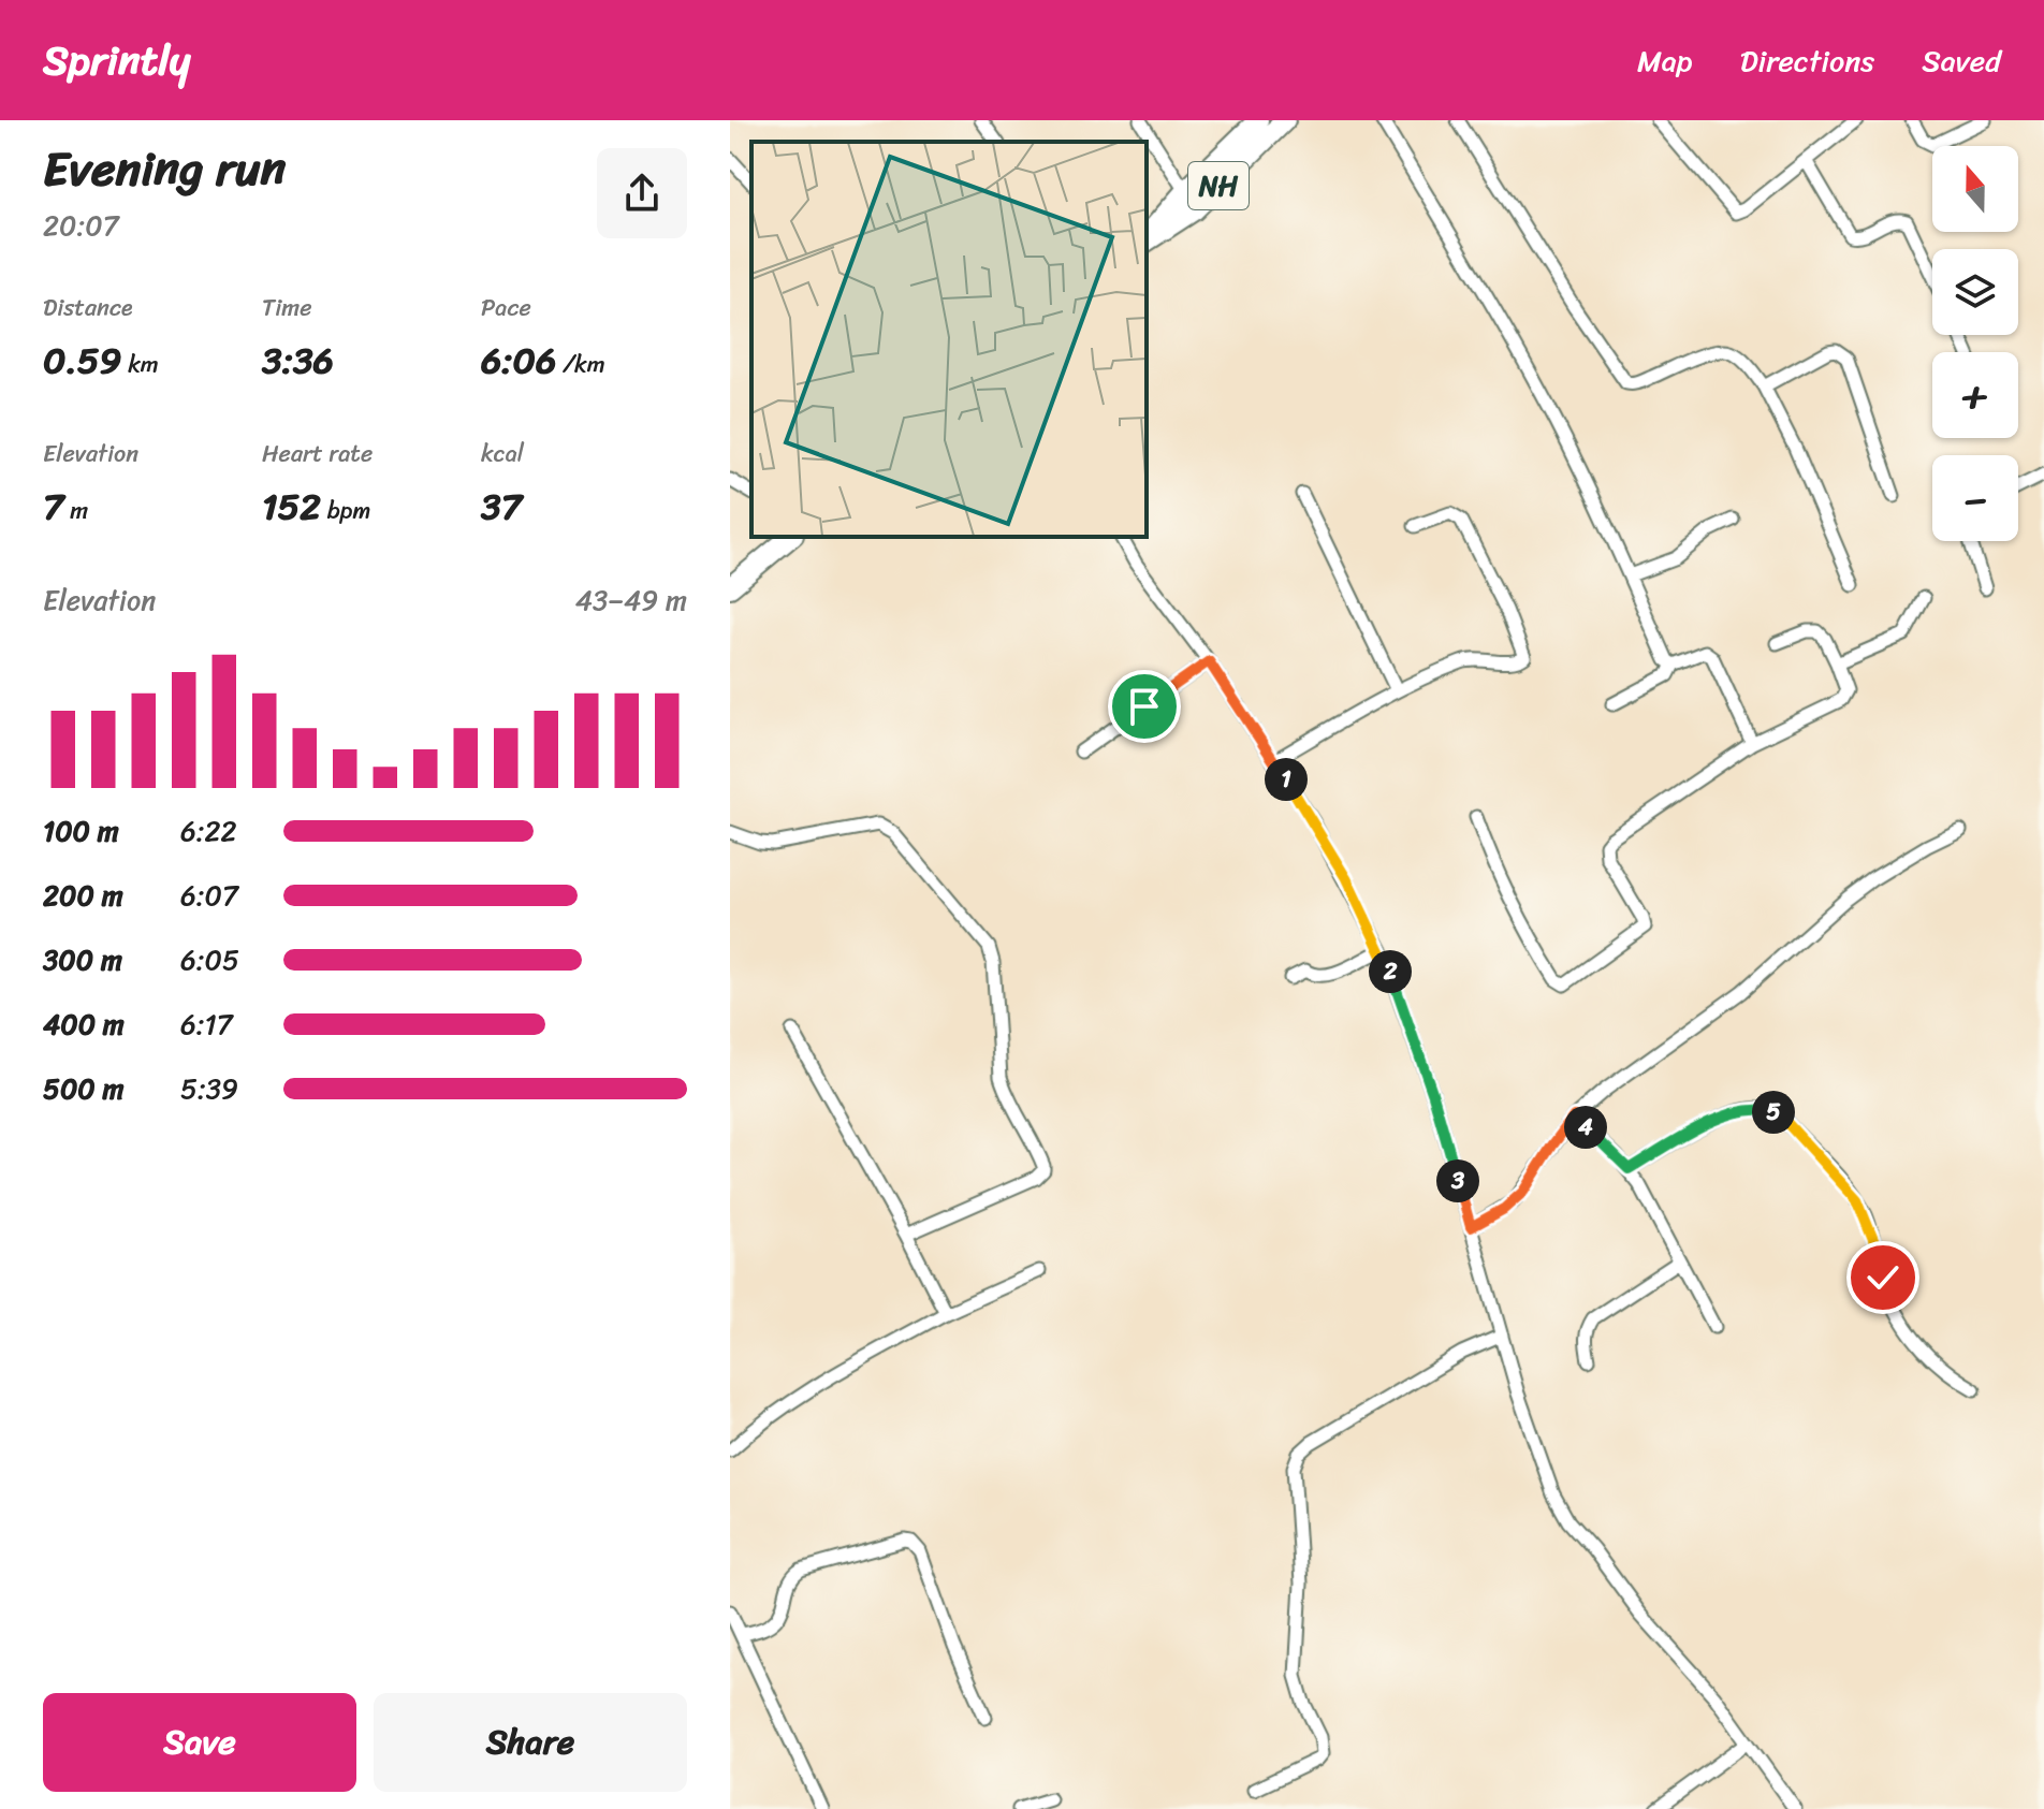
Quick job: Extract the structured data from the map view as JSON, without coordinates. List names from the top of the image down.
{
  "streets": {
    "highway": ["NH"]
  },
  "north": "top",
  "page": {
    "header": "Sprintly",
    "nav": ["Map", "Directions", "Saved"],
    "heading": ["Evening run", "20:07"],
    "map_buttons": ["+", "−"],
    "stats": [
      ["Distance", "0.59 km"],
      ["Time", "3:36"],
      ["Pace", "6:06 /km"],
      ["Elevation", "7 m"],
      ["Heart rate", "152 bpm"],
      ["kcal", "37"]
    ],
    "chart": ["Elevation", "43–49 m"],
    "pins": [
      "1",
      "2",
      "5",
      "4",
      "3"
    ],
    "list": [
      {
        "name": "100 m",
        "note": "6:22"
      },
      {
        "name": "200 m",
        "note": "6:07"
      },
      {
        "name": "300 m",
        "note": "6:05"
      },
      {
        "name": "400 m",
        "note": "6:17"
      },
      {
        "name": "500 m",
        "note": "5:39"
      }
    ],
    "buttons": ["Save", "Share"]
  }
}
